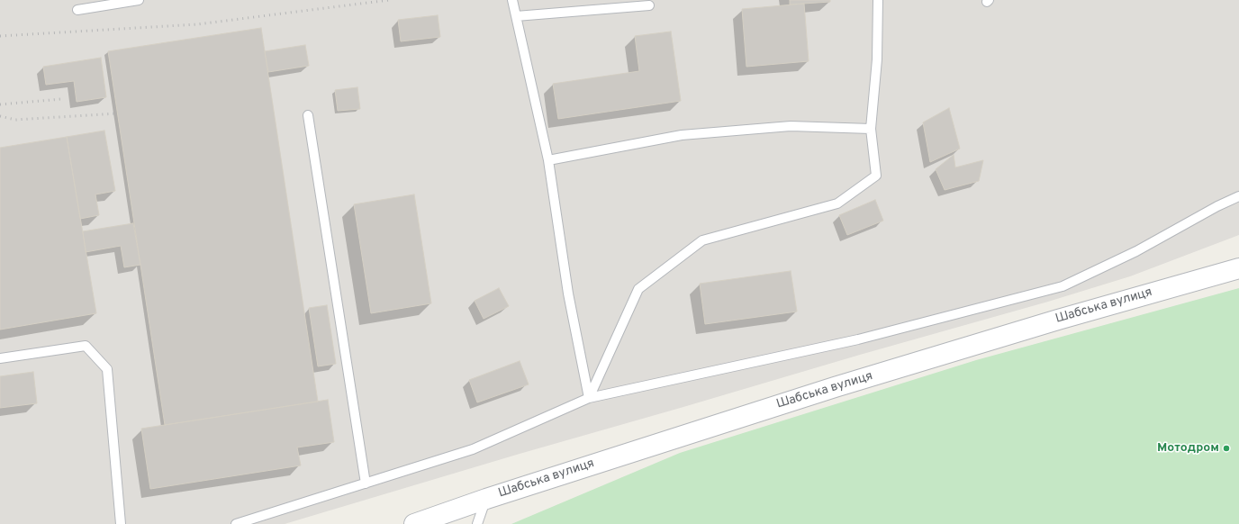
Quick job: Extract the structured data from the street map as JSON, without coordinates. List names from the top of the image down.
{
  "streets": {
    "street": ["Шабська вулиця"]
  },
  "places": ["Мотодром"]
}
